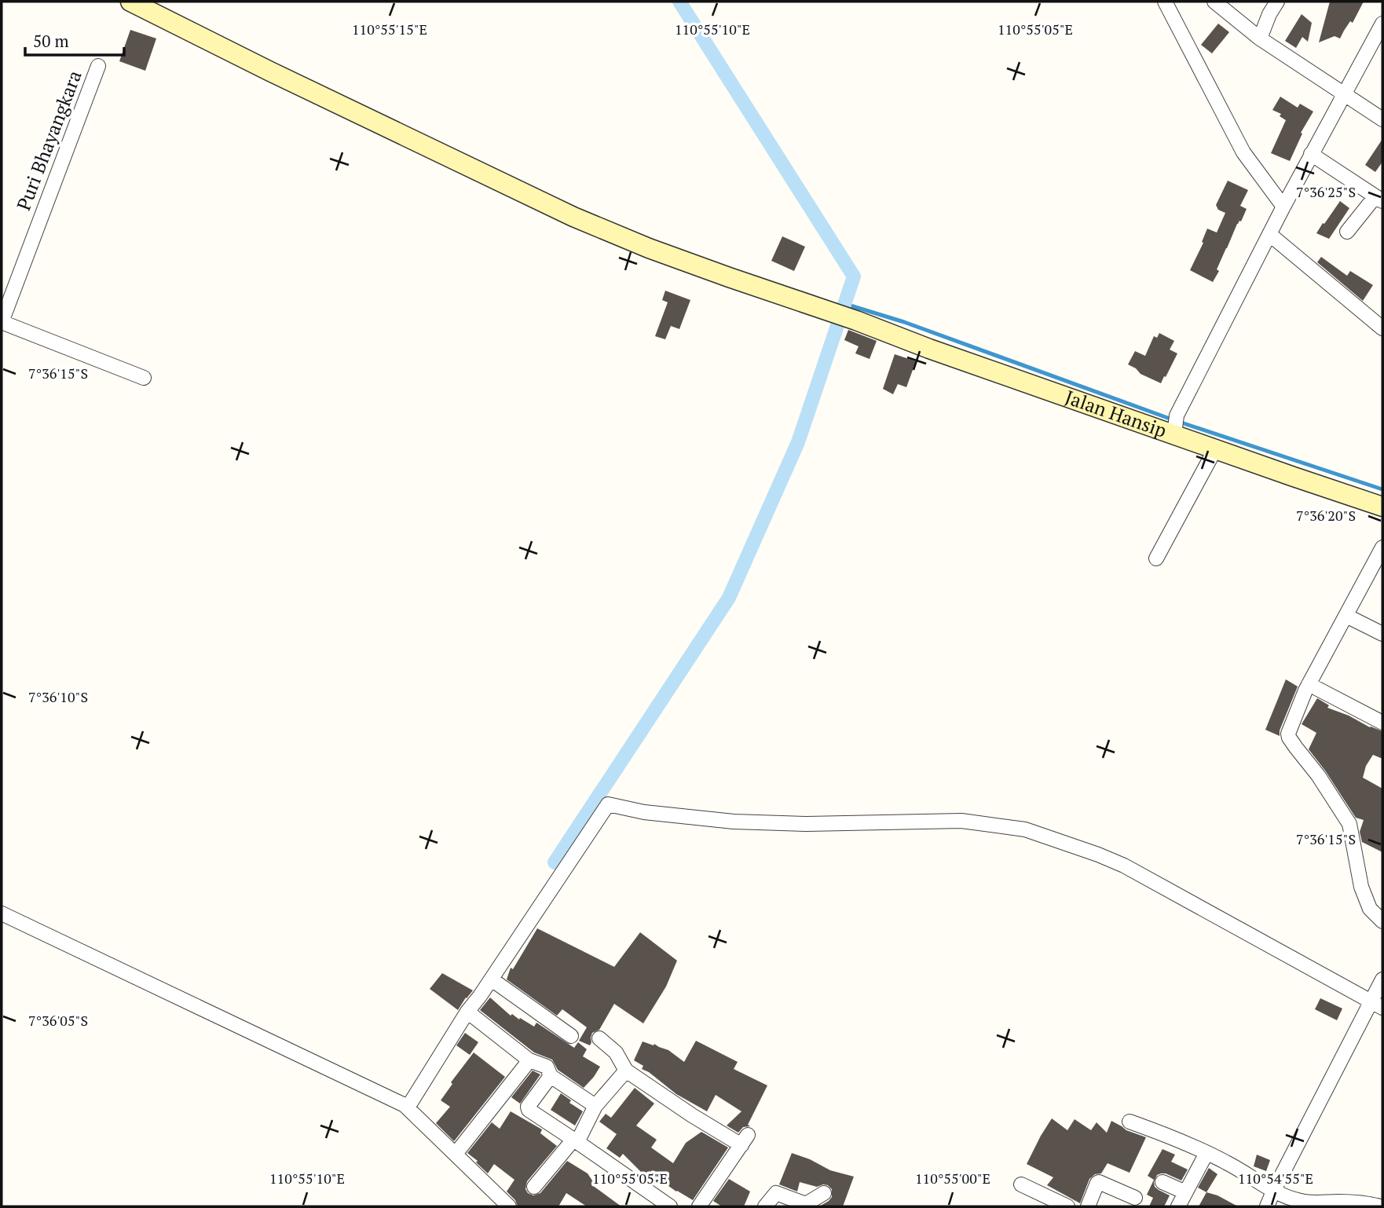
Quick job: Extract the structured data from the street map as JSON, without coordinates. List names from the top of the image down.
{
  "streets": {
    "street": ["Puri Bhayangkara", "Jalan Hansip"]
  },
  "scale_bar": "50 m",
  "coordinates": [
    "110°55'10\"E",
    "110°55'05\"E",
    "110°55'15\"E",
    "7°36'25\"S",
    "7°36'15\"S",
    "7°36'20\"S",
    "7°36'10\"S",
    "7°36'05\"S",
    "110°55'00\"E",
    "110°54'55\"E"
  ]
}
